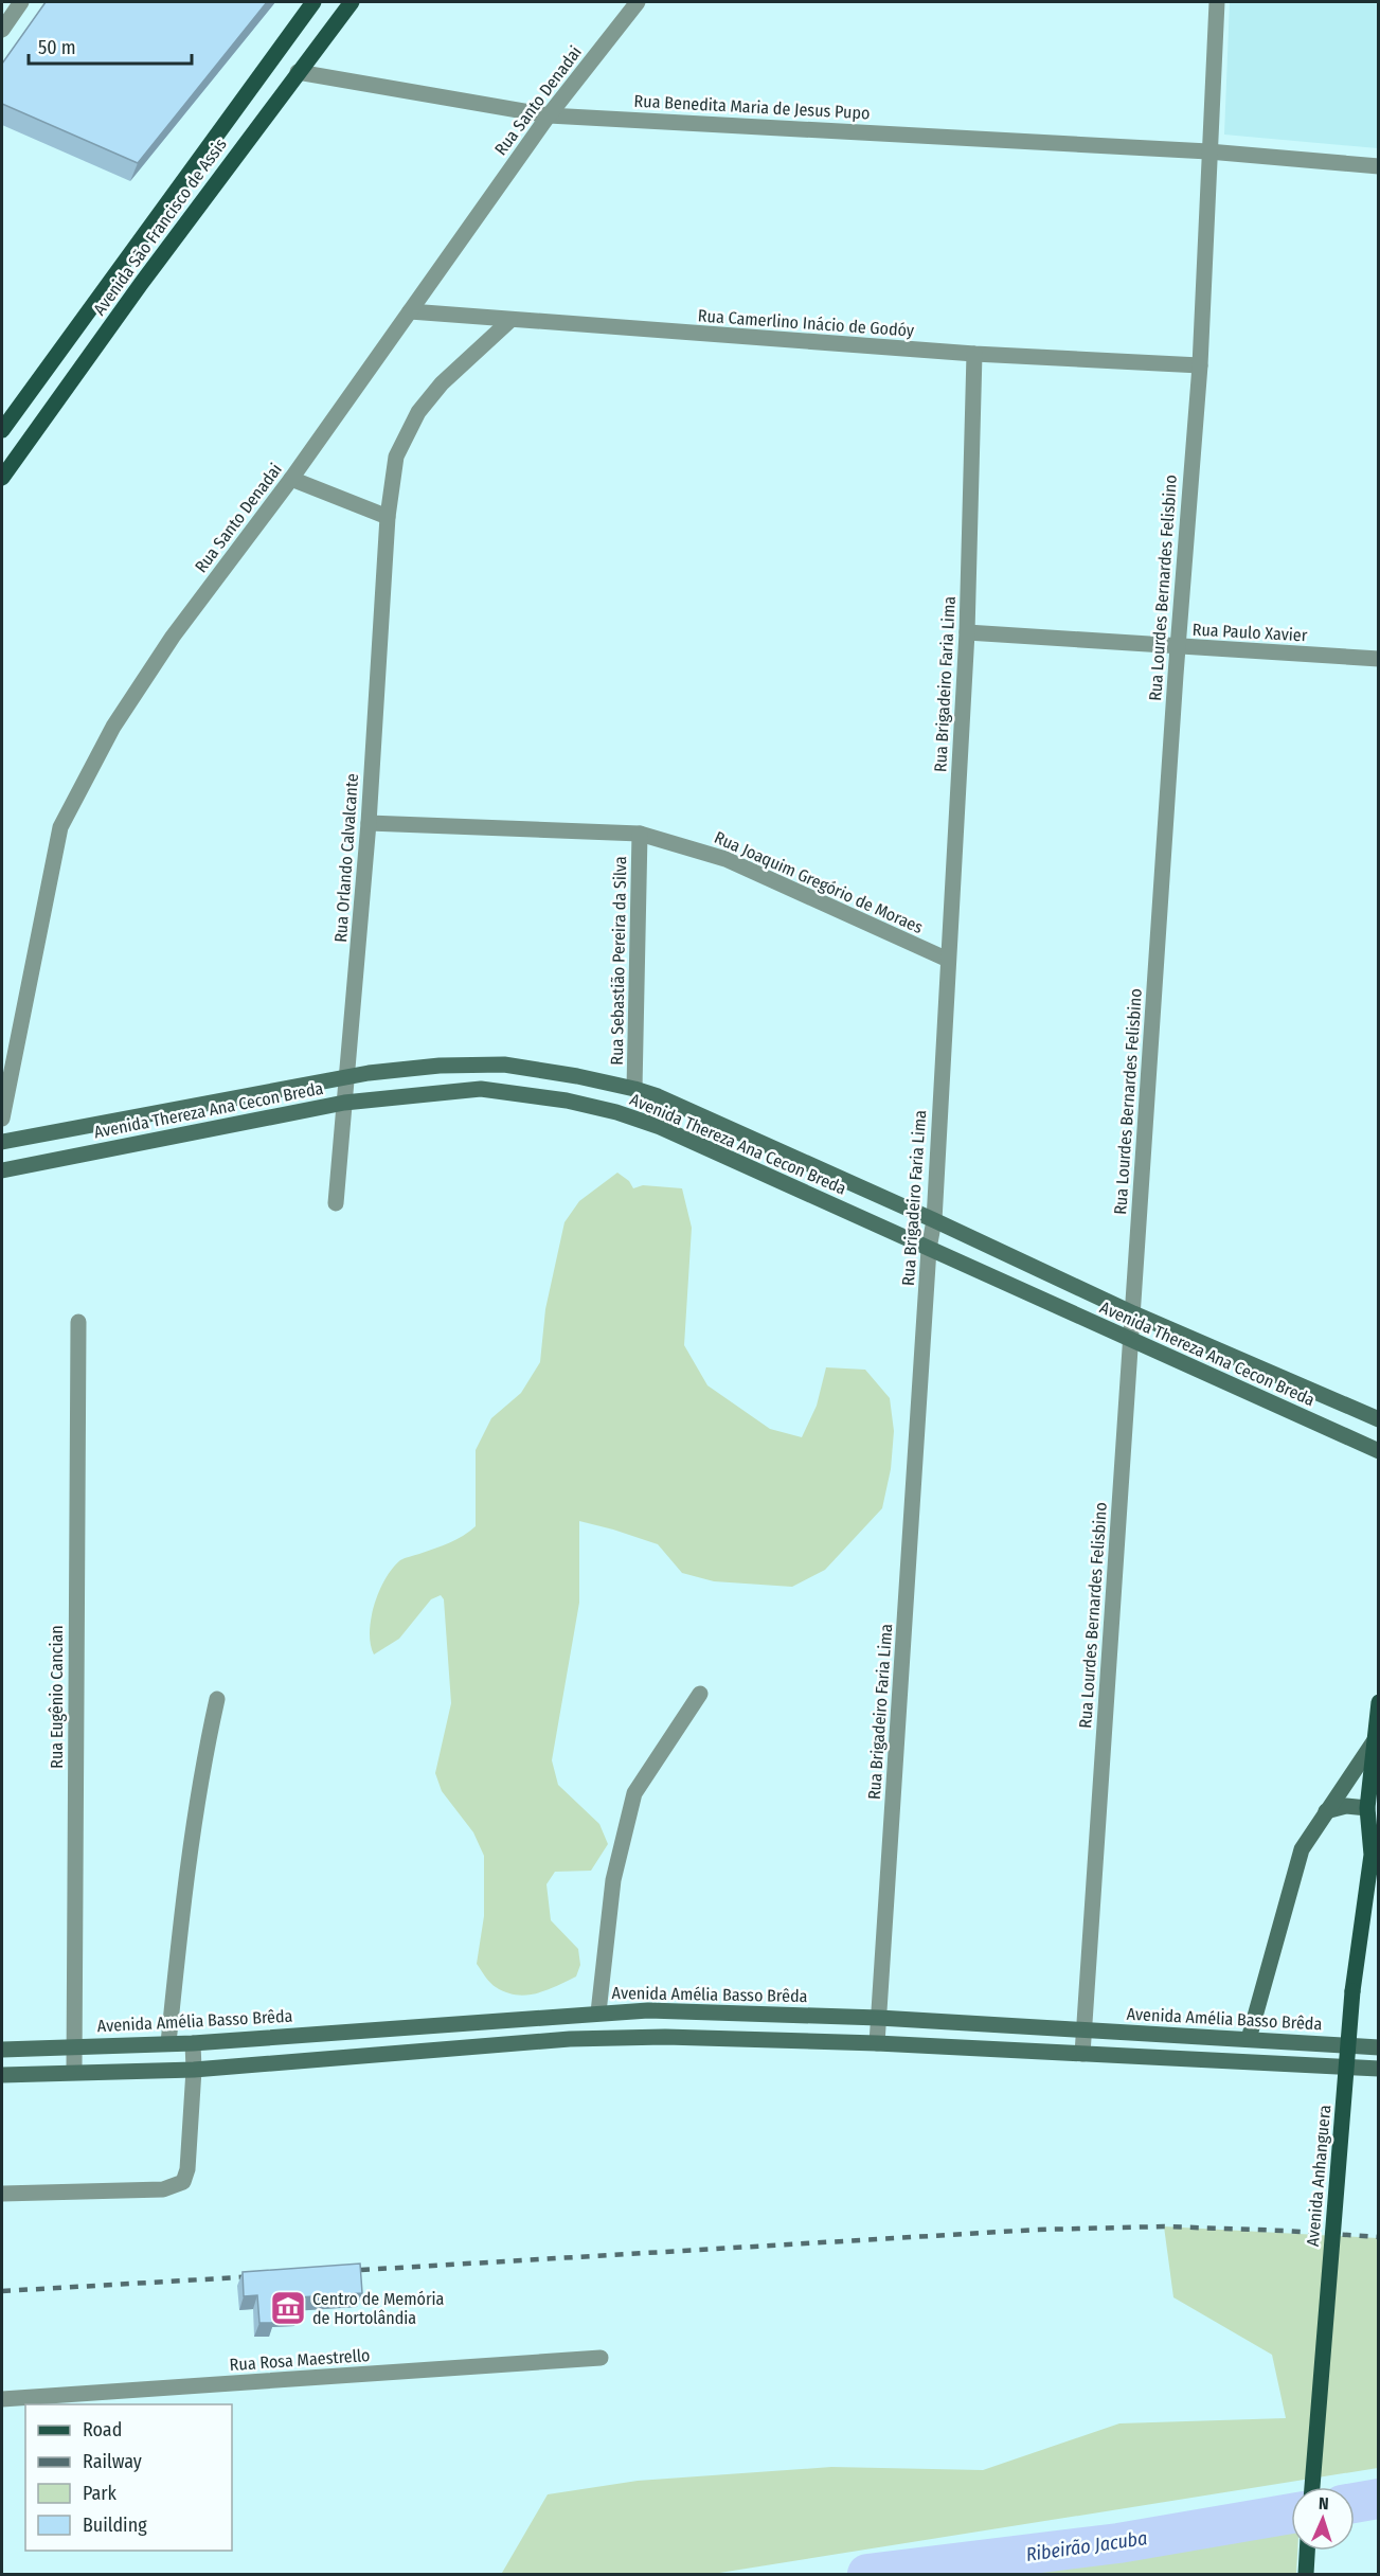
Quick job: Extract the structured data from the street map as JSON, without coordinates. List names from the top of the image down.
{
  "streets": {
    "main road": ["Avenida São Francisco de Assis", "Avenida Anhanguera"],
    "street": [
      "Rua Santo Denadai",
      "Rua Benedita Maria de Jesus Pupo",
      "Rua Camerlino Inácio de Godóy",
      "Rua Lourdes Bernardes Felisbino",
      "Rua Paulo Xavier",
      "Rua Brigadeiro Faria Lima",
      "Rua Orlando Calvalcante",
      "Rua Joaquim Gregório de Moraes",
      "Rua Sebastião Pereira da Silva",
      "Avenida Thereza Ana Cecon Breda",
      "Rua Eugênio Cancian",
      "Avenida Amélia Basso Brêda",
      "Rua Rosa Maestrello"
    ]
  },
  "crossings": [
    ["Rua Santo Denadai", "Rua Benedita Maria de Jesus Pupo"],
    ["Rua Santo Denadai", "Rua Camerlino Inácio de Godóy"],
    ["Rua Benedita Maria de Jesus Pupo", "Avenida São Francisco de Assis"],
    ["Rua Benedita Maria de Jesus Pupo", "Rua Lourdes Bernardes Felisbino"],
    ["Rua Camerlino Inácio de Godóy", "Rua Lourdes Bernardes Felisbino"],
    ["Rua Camerlino Inácio de Godóy", "Rua Brigadeiro Faria Lima"],
    ["Rua Camerlino Inácio de Godóy", "Rua Orlando Calvalcante"],
    ["Rua Lourdes Bernardes Felisbino", "Rua Paulo Xavier"],
    ["Rua Lourdes Bernardes Felisbino", "Avenida Thereza Ana Cecon Breda"],
    ["Rua Lourdes Bernardes Felisbino", "Avenida Amélia Basso Brêda"],
    ["Rua Paulo Xavier", "Rua Brigadeiro Faria Lima"],
    ["Rua Brigadeiro Faria Lima", "Rua Joaquim Gregório de Moraes"],
    ["Rua Brigadeiro Faria Lima", "Avenida Thereza Ana Cecon Breda"],
    ["Rua Brigadeiro Faria Lima", "Avenida Amélia Basso Brêda"],
    ["Rua Orlando Calvalcante", "Rua Joaquim Gregório de Moraes"],
    ["Rua Orlando Calvalcante", "Avenida Thereza Ana Cecon Breda"],
    ["Rua Joaquim Gregório de Moraes", "Rua Sebastião Pereira da Silva"],
    ["Rua Sebastião Pereira da Silva", "Avenida Thereza Ana Cecon Breda"],
    ["Rua Eugênio Cancian", "Avenida Amélia Basso Brêda"]
  ],
  "water": ["Ribeirão Jacuba"],
  "places": {
    "museum": ["Centro de Memória de Hortolândia"]
  },
  "legend": [
    "Road",
    "Railway",
    "Park",
    "Building"
  ],
  "scale_bar": "50 m",
  "north": "top"
}
